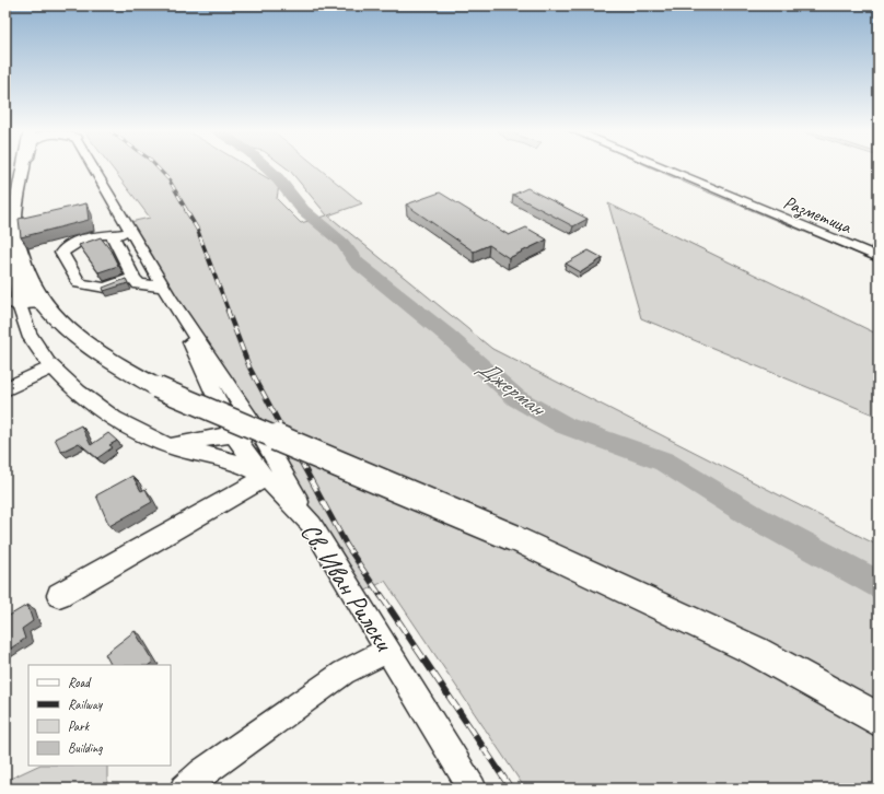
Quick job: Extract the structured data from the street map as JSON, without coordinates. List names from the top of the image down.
{
  "streets": {
    "street": ["Разметица", "Св. Иван Рилски"]
  },
  "water": ["Джерман"],
  "legend": [
    "Road",
    "Railway",
    "Park",
    "Building"
  ]
}
